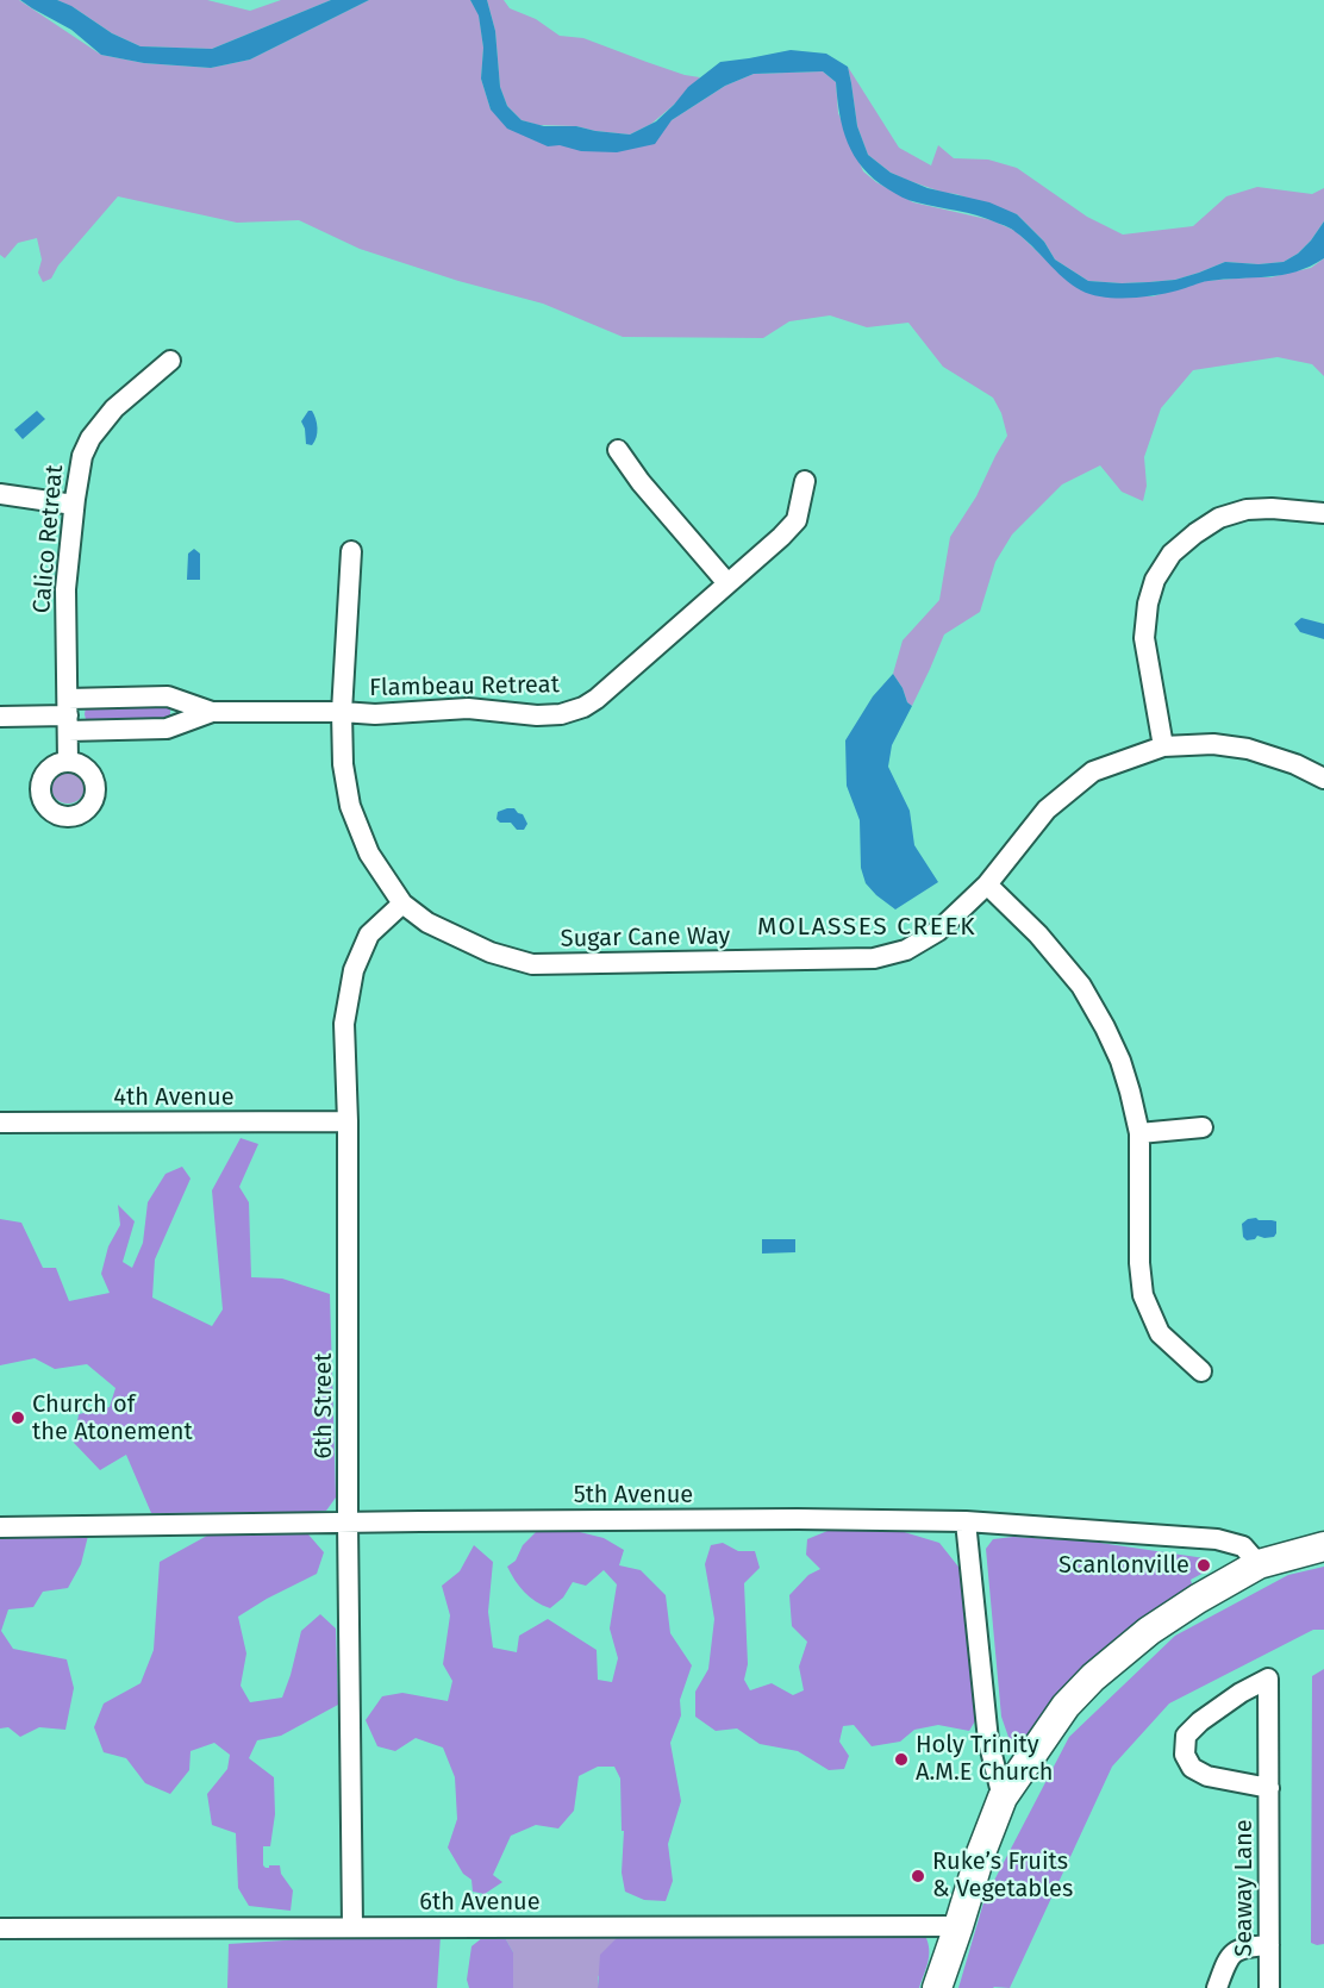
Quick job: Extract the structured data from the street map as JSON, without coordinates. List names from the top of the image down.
{
  "streets": {
    "street": [
      "Calico Retreat",
      "Flambeau Retreat",
      "Sugar Cane Way",
      "4th Avenue",
      "6th Street",
      "5th Avenue",
      "Seaway Lane",
      "6th Avenue"
    ]
  },
  "crossings": [
    ["Calico Retreat", "Flambeau Retreat"],
    ["Flambeau Retreat", "Sugar Cane Way"],
    ["Sugar Cane Way", "6th Street"],
    ["4th Avenue", "6th Street"],
    ["6th Street", "5th Avenue"],
    ["6th Street", "6th Avenue"]
  ],
  "districts": ["MOLASSES CREEK"],
  "places": [
    "Church of the Atonement",
    "Scanlonville",
    "Holy Trinity A.M.E Church",
    "Ruke’s Fruits & Vegetables"
  ]
}
